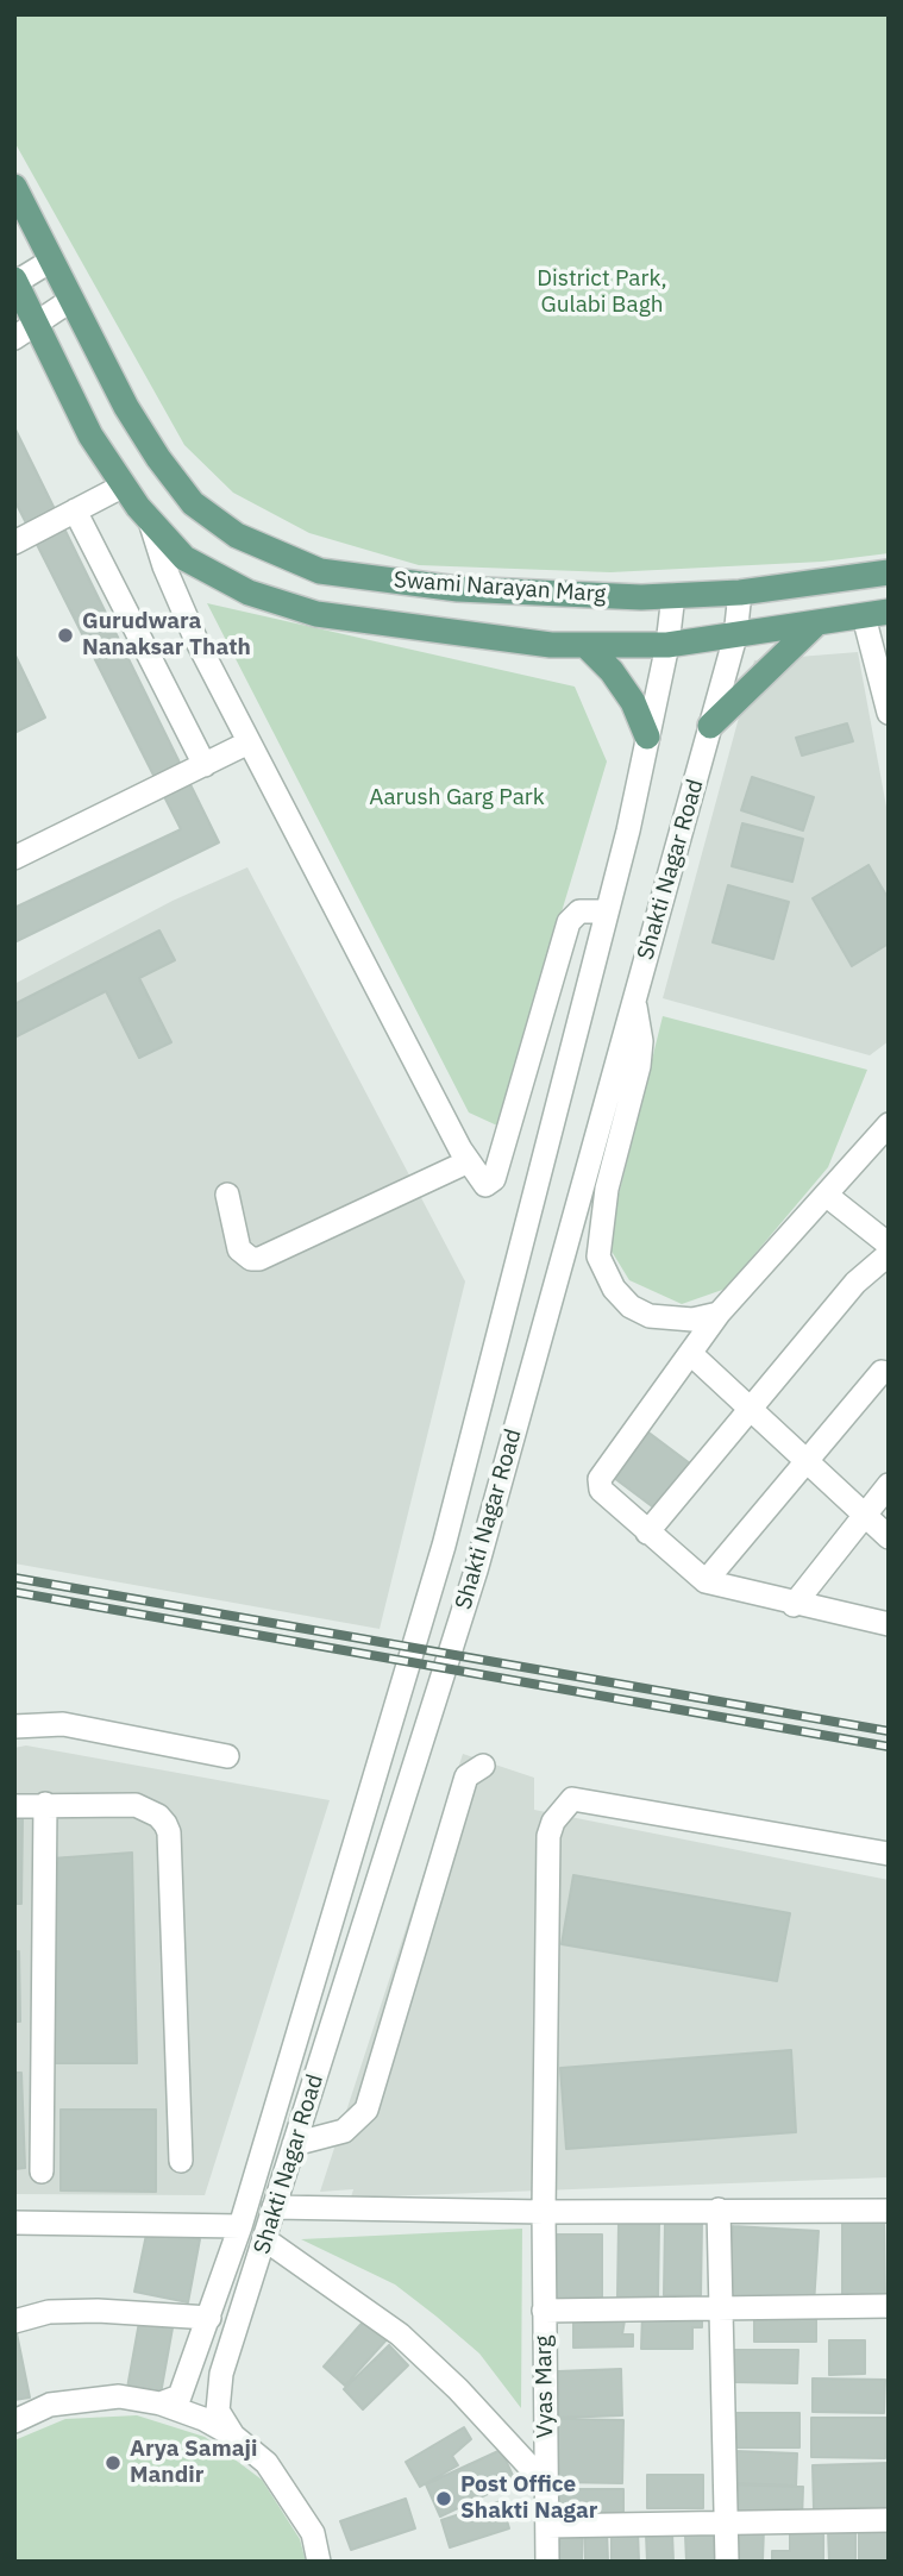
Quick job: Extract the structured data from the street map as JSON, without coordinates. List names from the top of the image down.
{
  "streets": {
    "main road": ["Swami Narayan Marg"],
    "street": ["Shakti Nagar Road", "Vyas Marg"]
  },
  "crossings": [
    ["Swami Narayan Marg", "Shakti Nagar Road"]
  ],
  "parks": ["District Park, Gulabi Bagh", "Aarush Garg Park"],
  "places": ["Gurudwara Nanaksar Thath", "Arya Samaji Mandir", "Post Office Shakti Nagar"]
}
